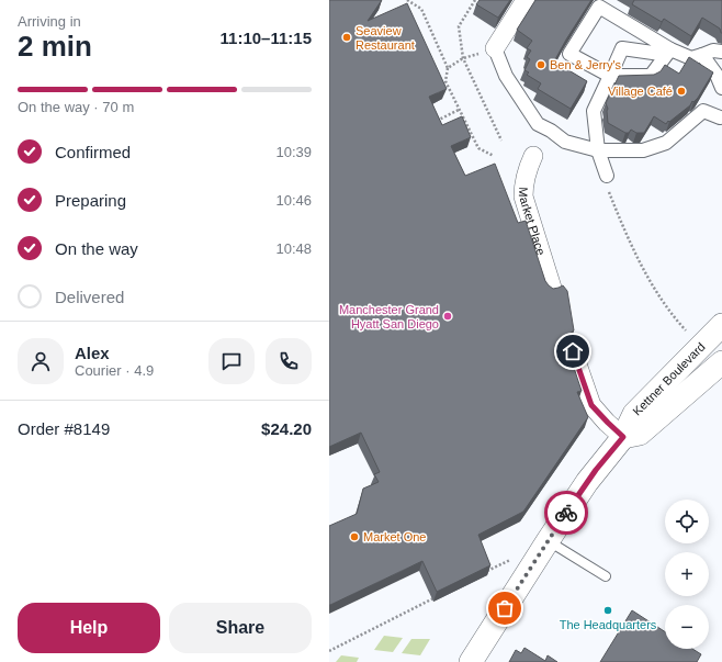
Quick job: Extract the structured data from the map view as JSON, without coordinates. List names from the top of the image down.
{
  "streets": {
    "street": ["Market Place", "Kettner Boulevard"]
  },
  "places": [
    "Seaview Restaurant",
    "Ben & Jerry's",
    "Village Café",
    "Manchester Grand Hyatt San Diego",
    "Market One",
    "The Headquarters"
  ],
  "page": {
    "heading": ["2 min", "Arriving in", "11:10–11:15"],
    "panel": [
      "Alex",
      "Courier · 4.9",
      "Order #8149",
      "$24.20"
    ],
    "bar": "On the way · 70 m",
    "list": [
      ["Confirmed", "10:39"],
      ["Preparing", "10:46"],
      ["On the way", "10:48"],
      "Delivered"
    ],
    "map_buttons": ["+", "−"],
    "buttons": ["Help", "Share"]
  }
}
